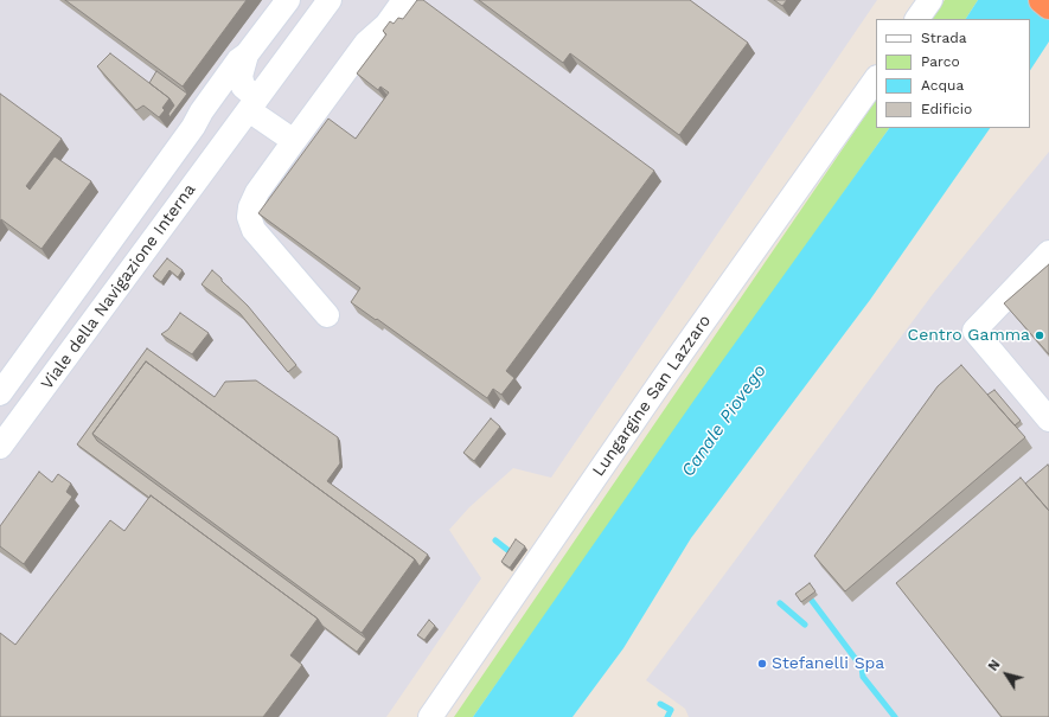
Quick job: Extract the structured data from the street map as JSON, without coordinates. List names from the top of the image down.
{
  "streets": {
    "street": ["Viale della Navigazione Interna", "Lungargine San Lazzaro"]
  },
  "water": ["Canale Piovego"],
  "places": ["Centro Gamma", "Stefanelli Spa"],
  "legend": [
    "Strada",
    "Parco",
    "Acqua",
    "Edificio"
  ],
  "north": "top left"
}
